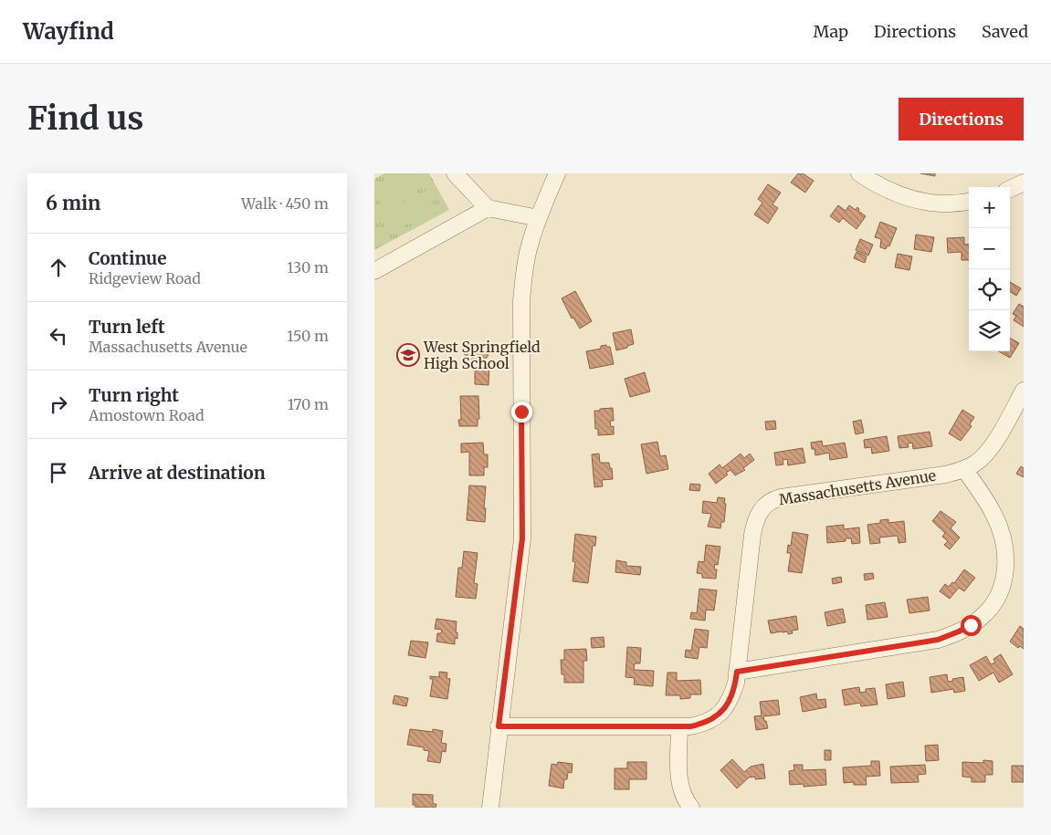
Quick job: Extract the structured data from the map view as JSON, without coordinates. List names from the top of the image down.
{
  "streets": {
    "street": ["Massachusetts Avenue"]
  },
  "places": {
    "school or university": ["West Springfield High School"]
  },
  "page": {
    "header": "Wayfind",
    "nav": ["Map", "Directions", "Saved"],
    "buttons": "Directions",
    "title": "Find us",
    "heading": ["6 min", "Walk · 450 m"],
    "map_buttons": ["+", "−"],
    "list": [
      ["Continue", "Ridgeview Road", "130 m"],
      ["Turn left", "Massachusetts Avenue", "150 m"],
      ["Turn right", "Amostown Road", "170 m"],
      "Arrive at destination"
    ]
  }
}
